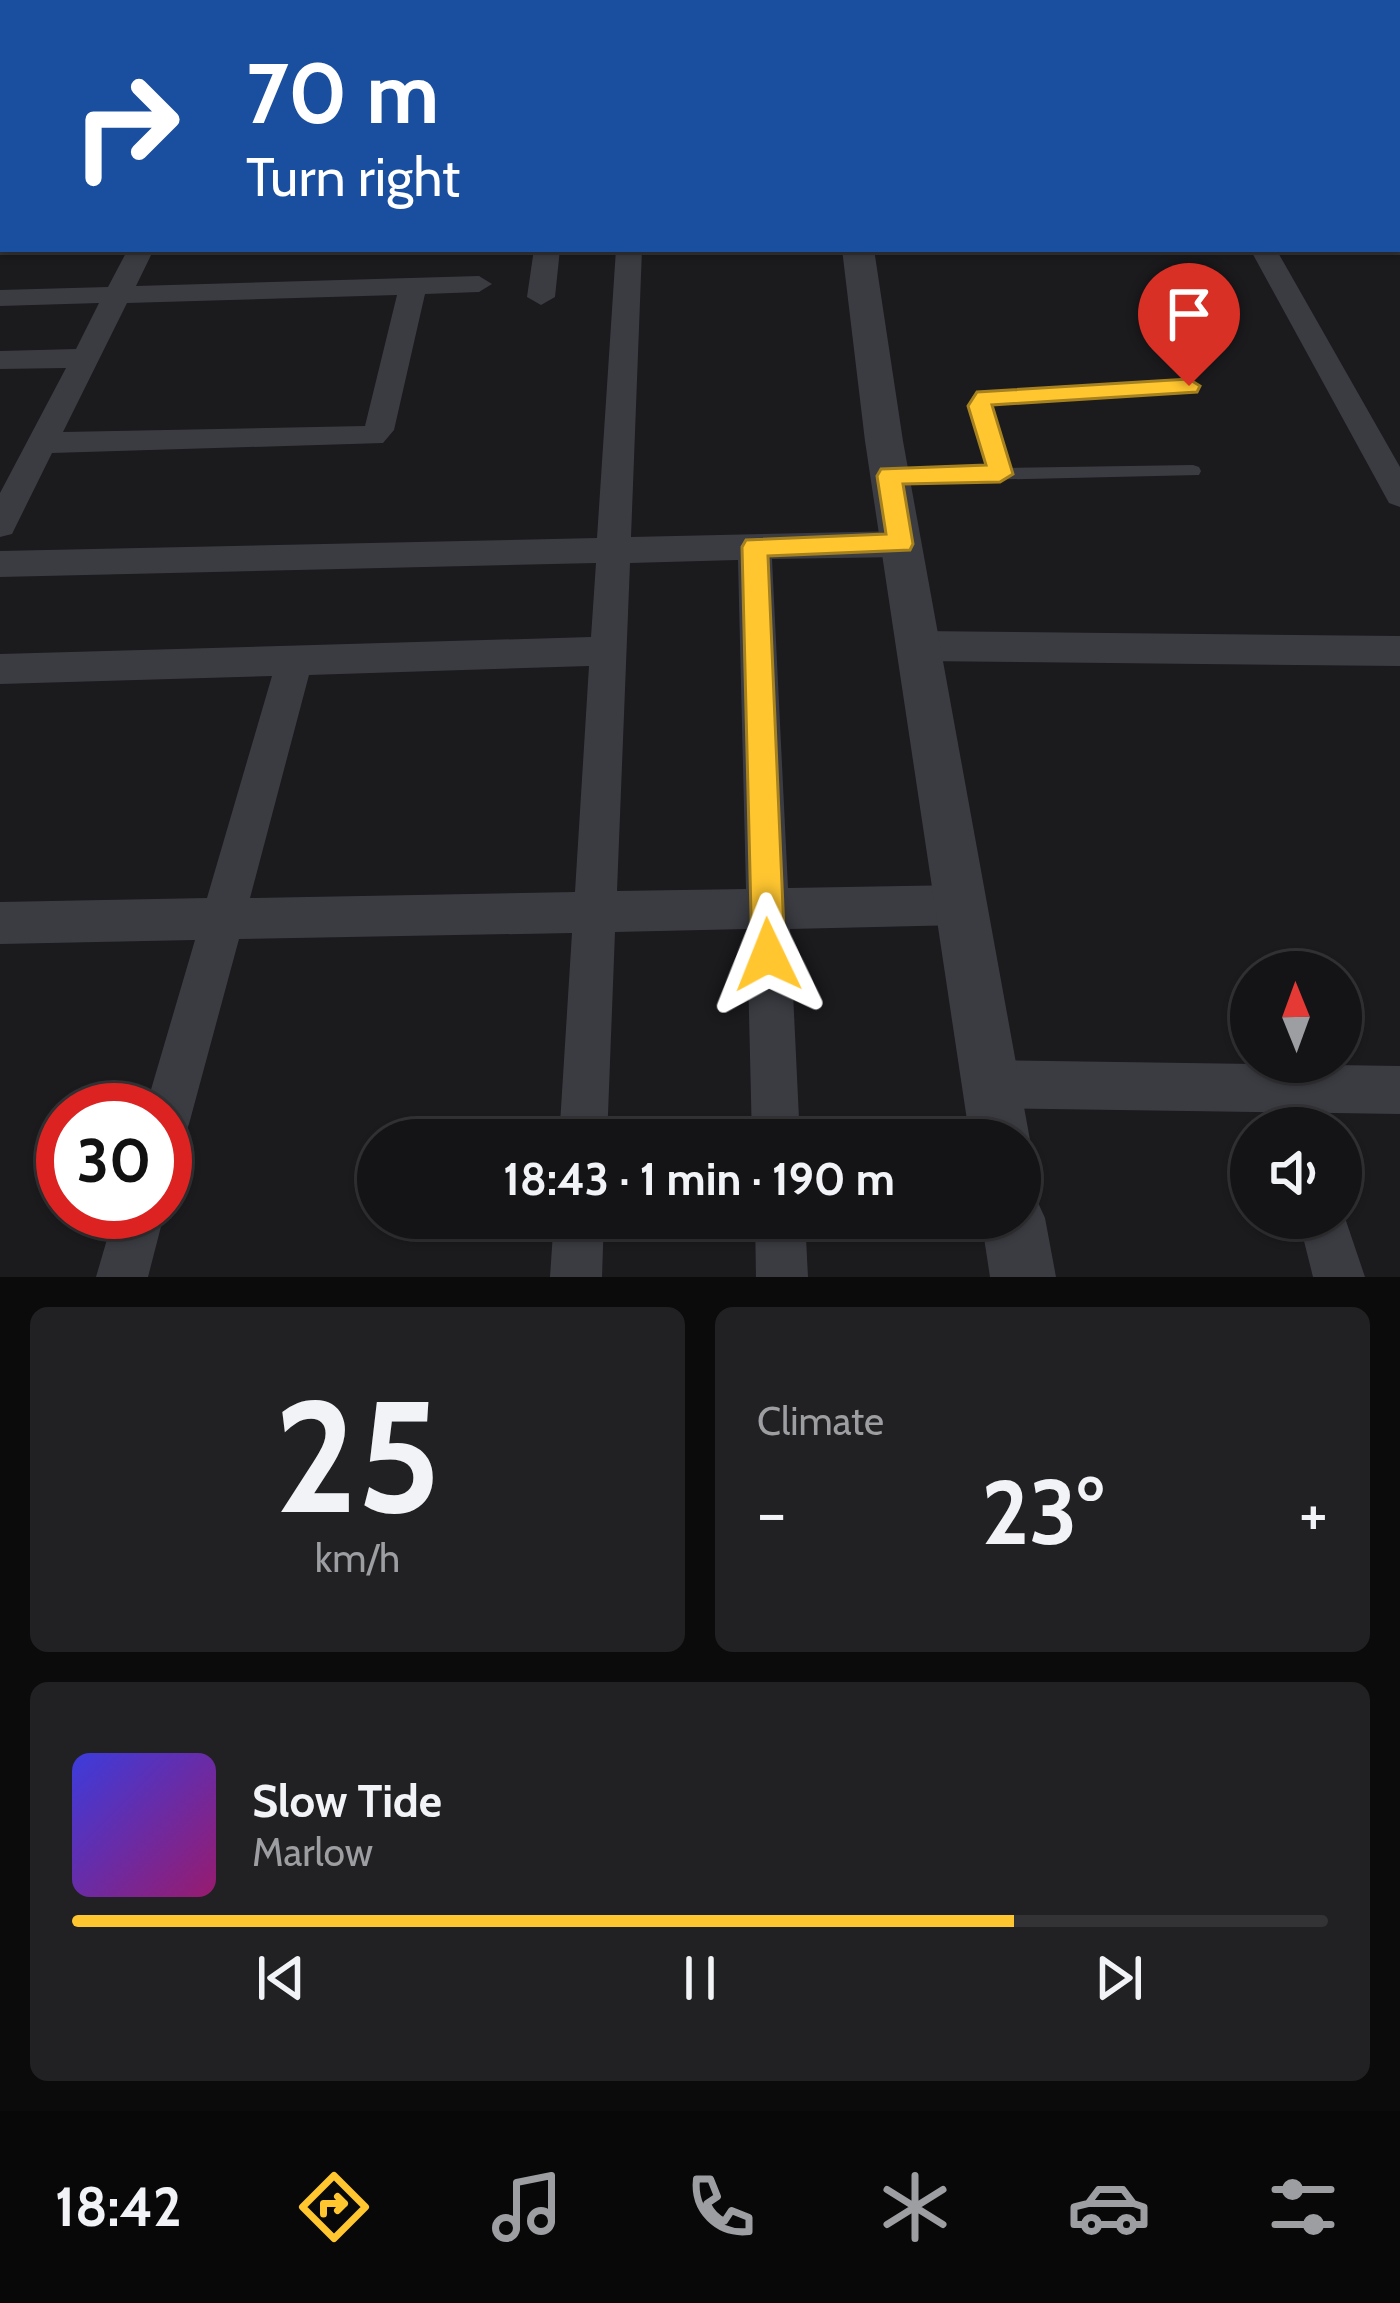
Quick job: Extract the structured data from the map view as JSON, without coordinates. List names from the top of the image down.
{
  "north": "top",
  "page": {
    "turn": ["70 m", "Turn right"],
    "limit": "30",
    "trip": "18:43 · 1 min · 190 m",
    "tile": [
      ["25", "km/h"],
      "Climate"
    ],
    "heat": ["−", "23°", "+"],
    "song": ["Slow Tide", "Marlow"],
    "tabs": "18:42"
  }
}
